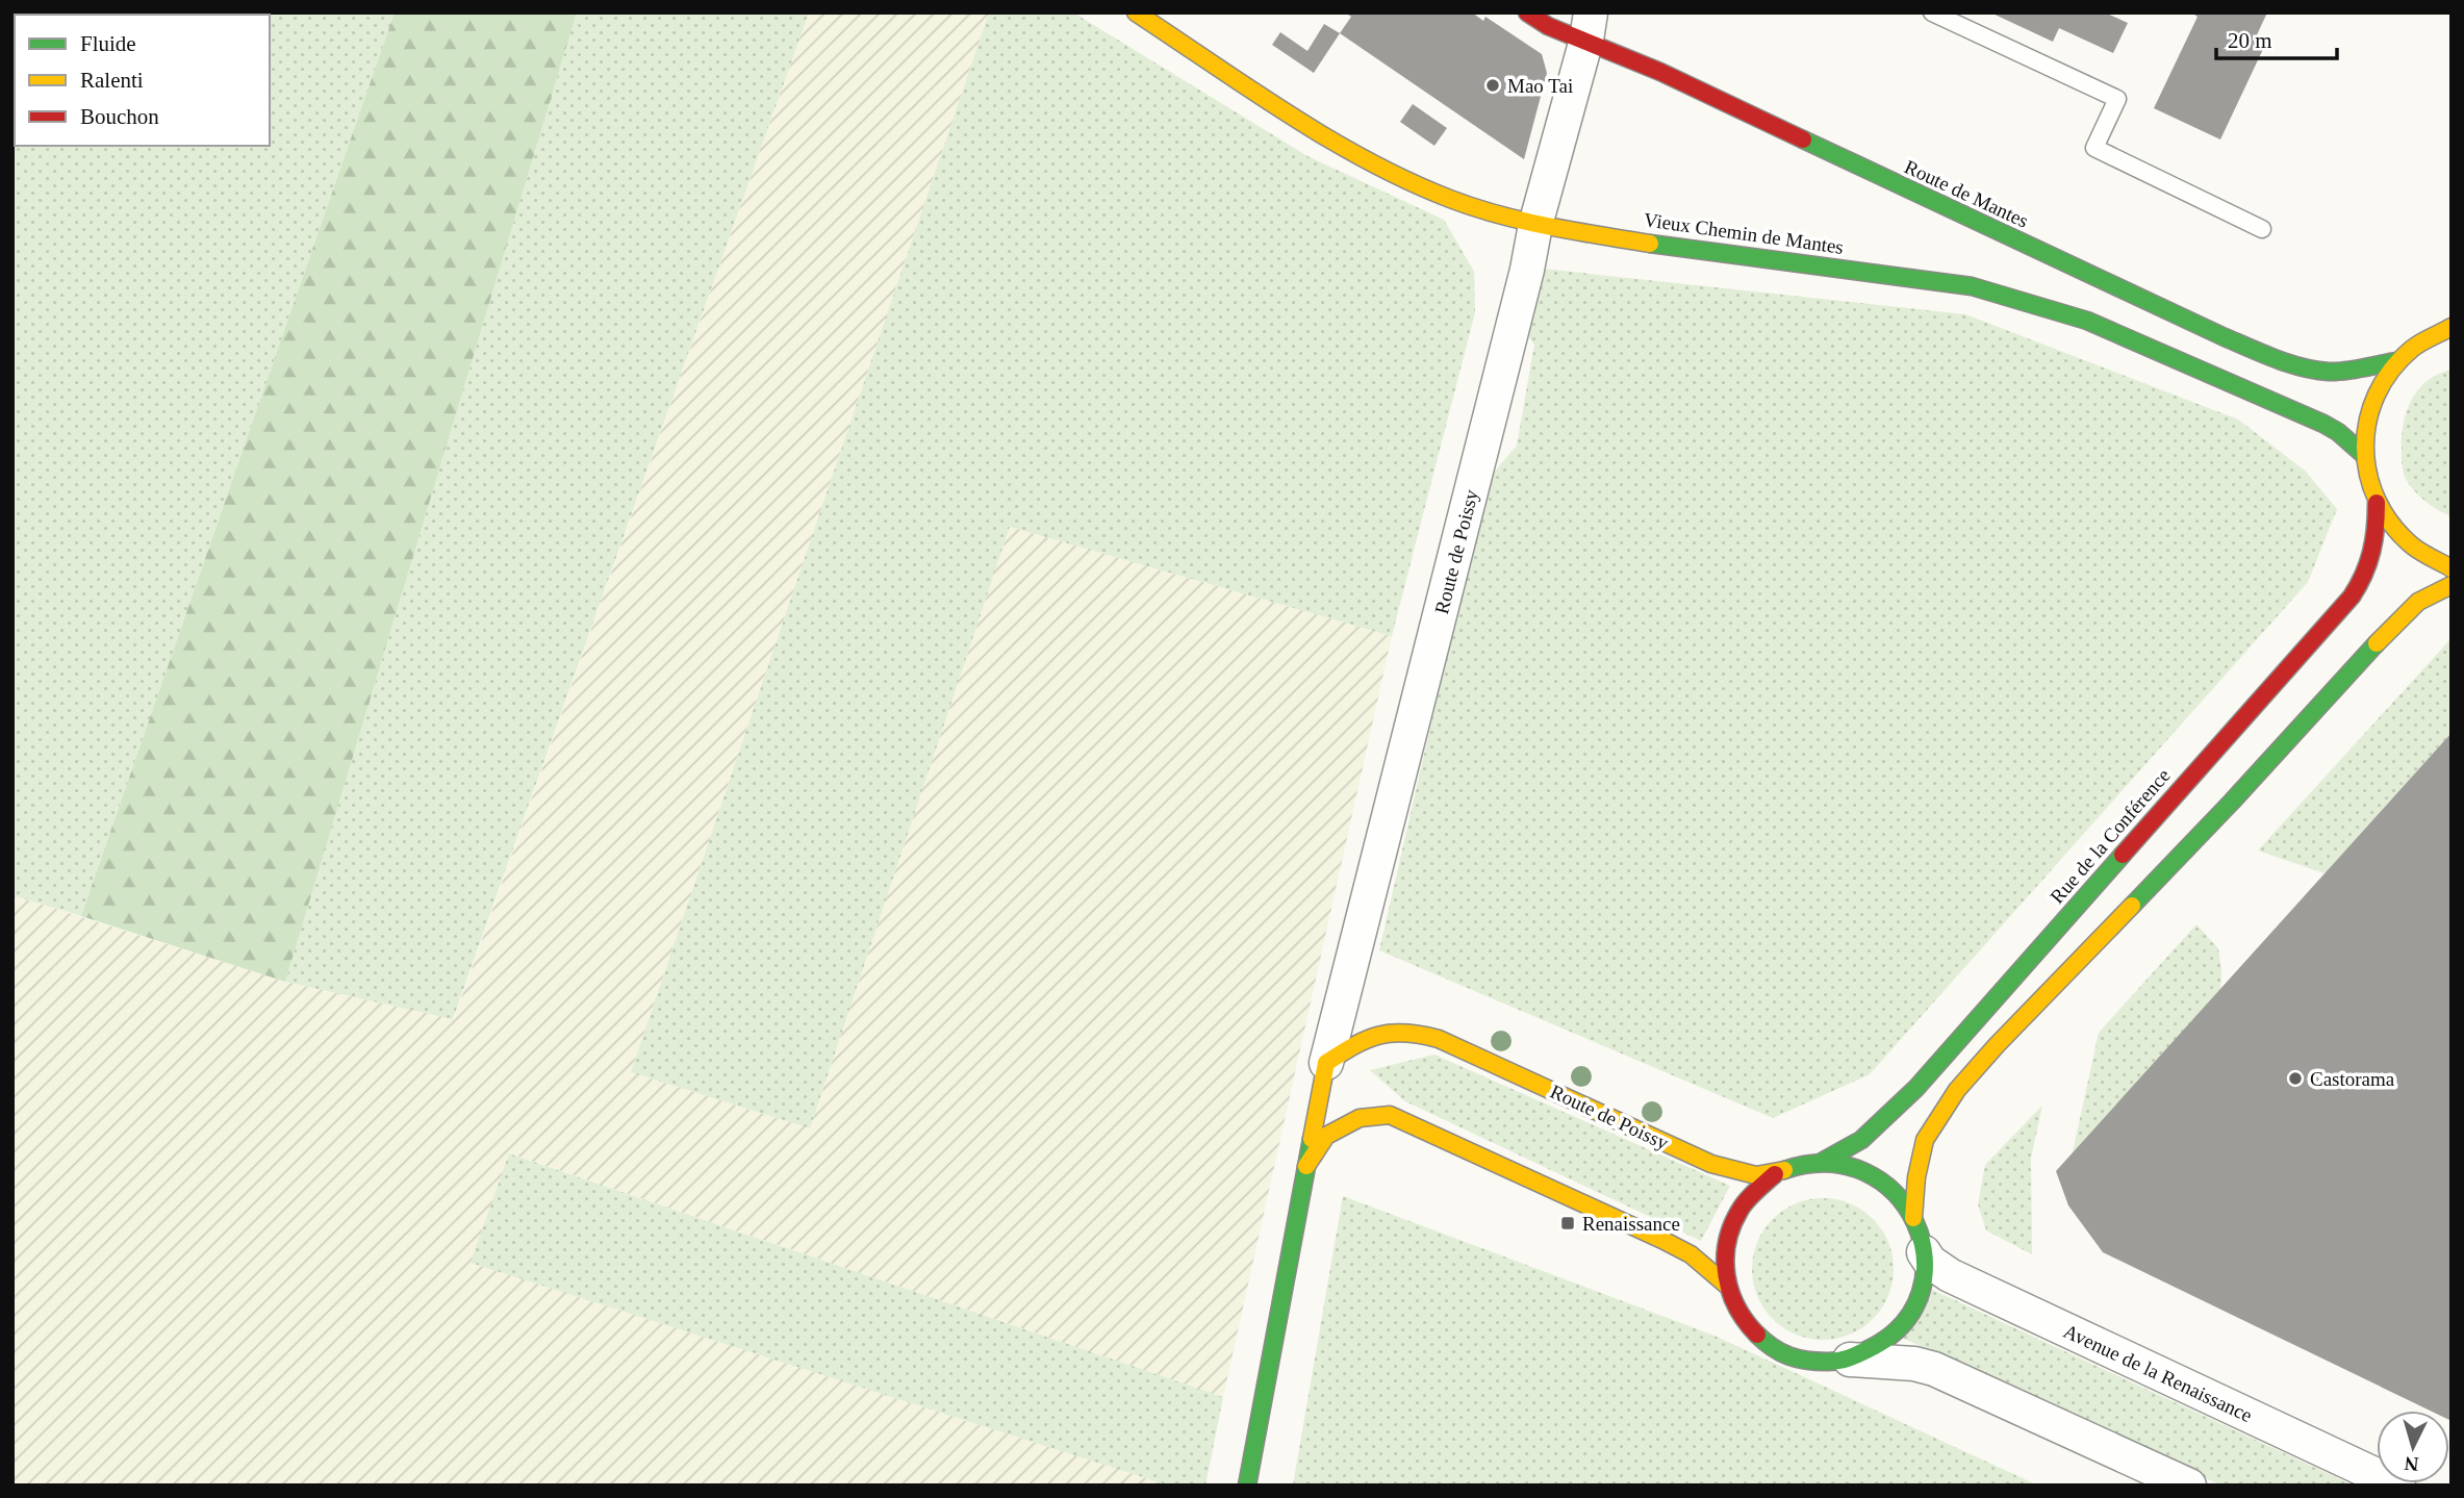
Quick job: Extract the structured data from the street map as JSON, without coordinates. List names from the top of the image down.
{
  "streets": {
    "street": [
      "Route de Mantes",
      "Vieux Chemin de Mantes",
      "Route de Poissy",
      "Rue de la Conférence",
      "Avenue de la Renaissance"
    ]
  },
  "crossings": [
    ["Route de Mantes", "Route de Poissy"],
    ["Vieux Chemin de Mantes", "Route de Poissy"],
    ["Route de Poissy", "Rue de la Conférence"],
    ["Route de Poissy", "Avenue de la Renaissance"],
    ["Rue de la Conférence", "Avenue de la Renaissance"]
  ],
  "places": {
    "other": ["Mao Tai", "Castorama"],
    "transit": ["Renaissance"]
  },
  "legend": ["Fluide", "Ralenti", "Bouchon"],
  "scale_bar": "20 m",
  "north": "bottom"
}
